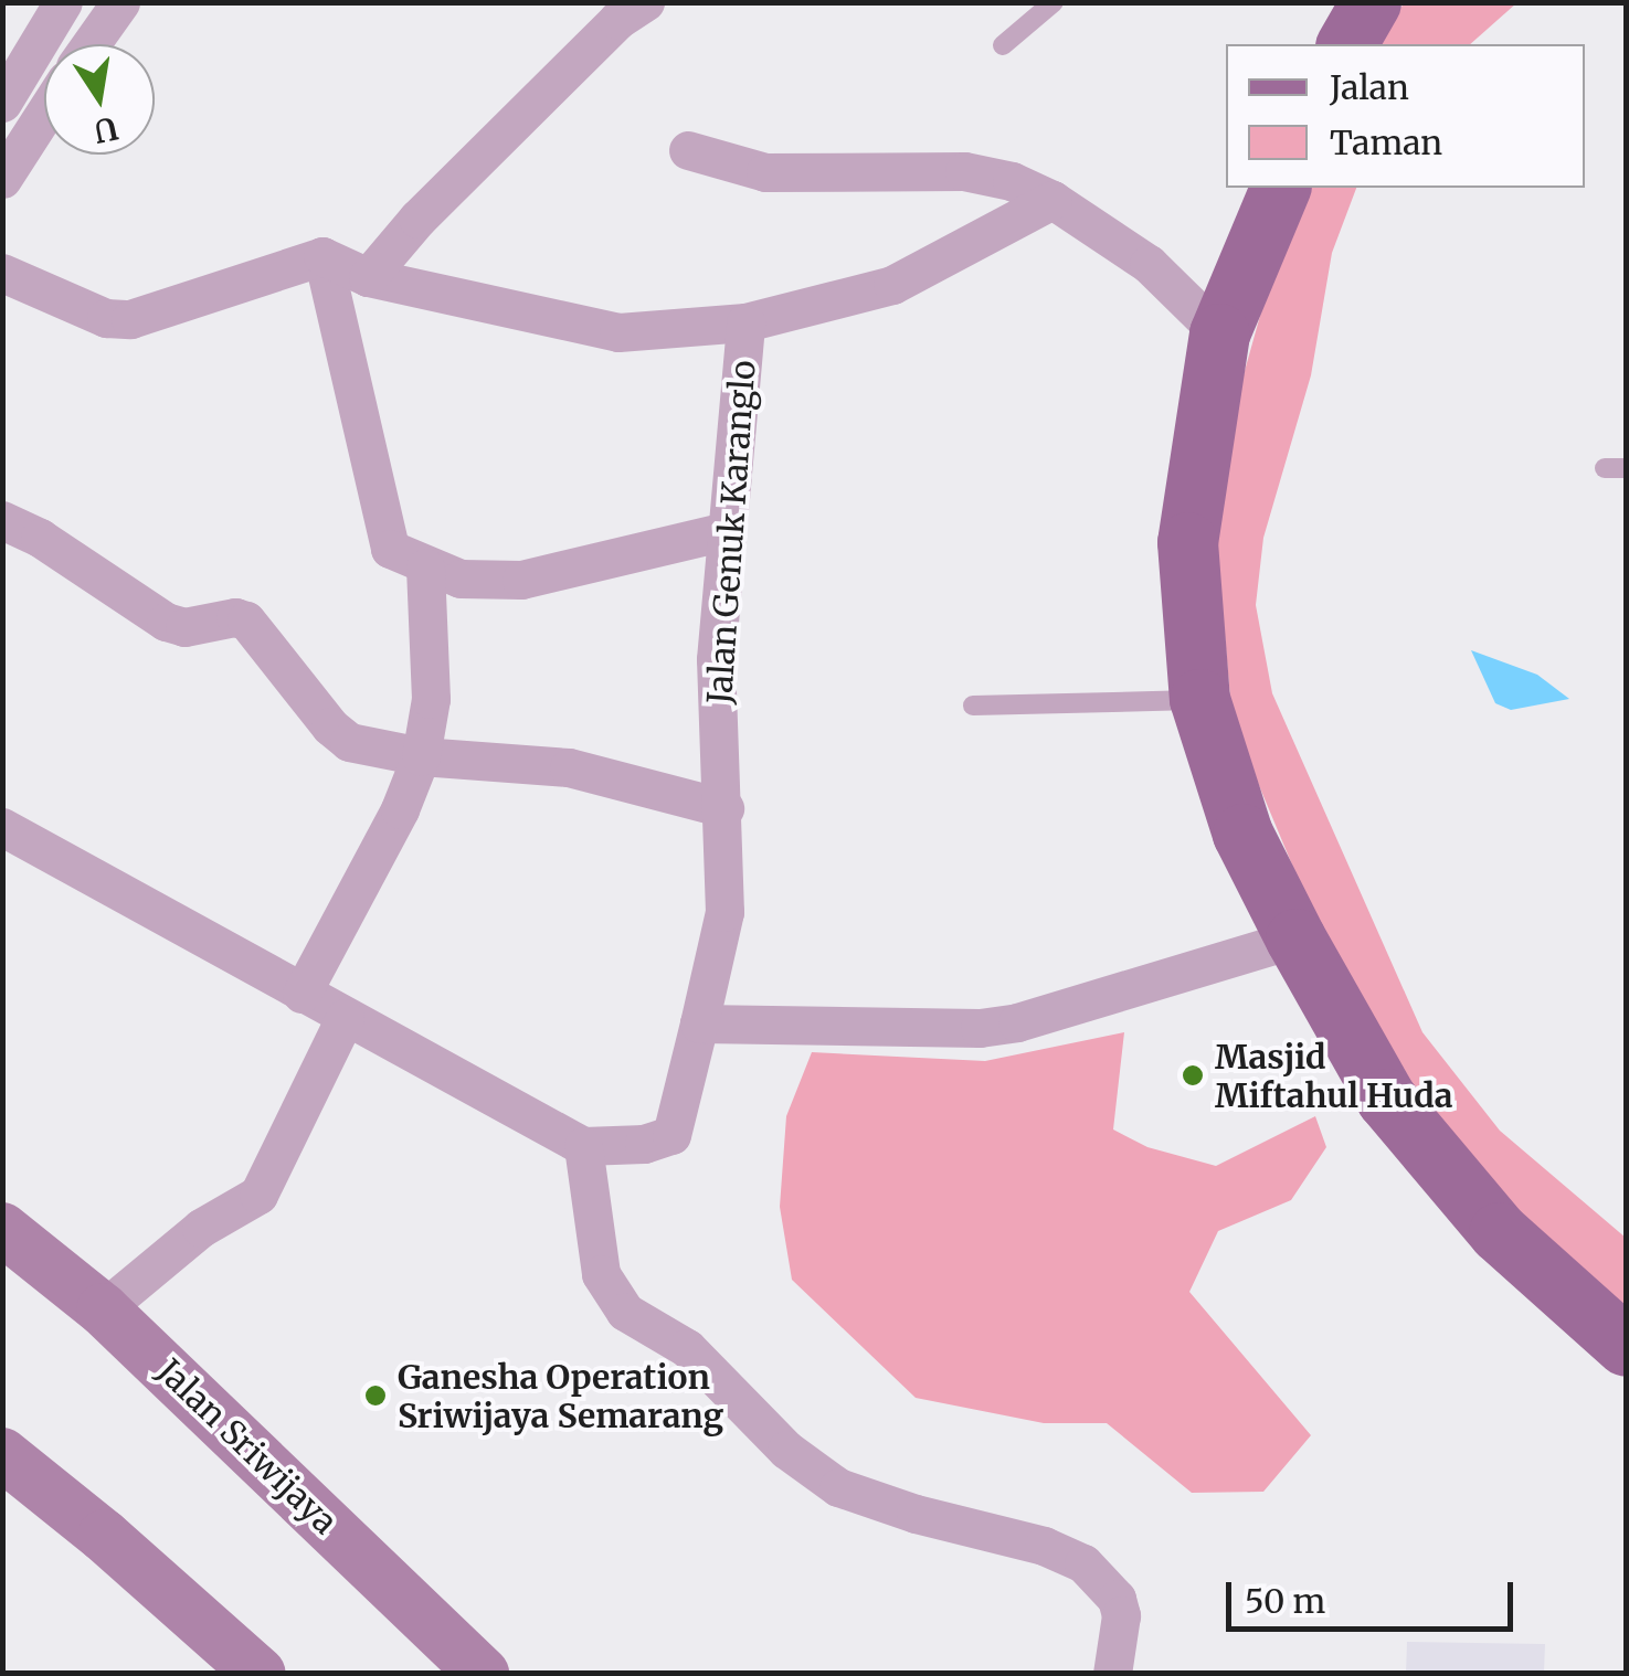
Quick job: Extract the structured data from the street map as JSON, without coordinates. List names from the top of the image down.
{
  "streets": {
    "main road": ["Jalan Sriwijaya"],
    "street": ["Jalan Genuk Karanglo"]
  },
  "places": ["Masjid Miftahul Huda", "Ganesha Operation Sriwijaya Semarang"],
  "legend": ["Jalan", "Taman"],
  "scale_bar": "50 m",
  "north": "bottom"
}
